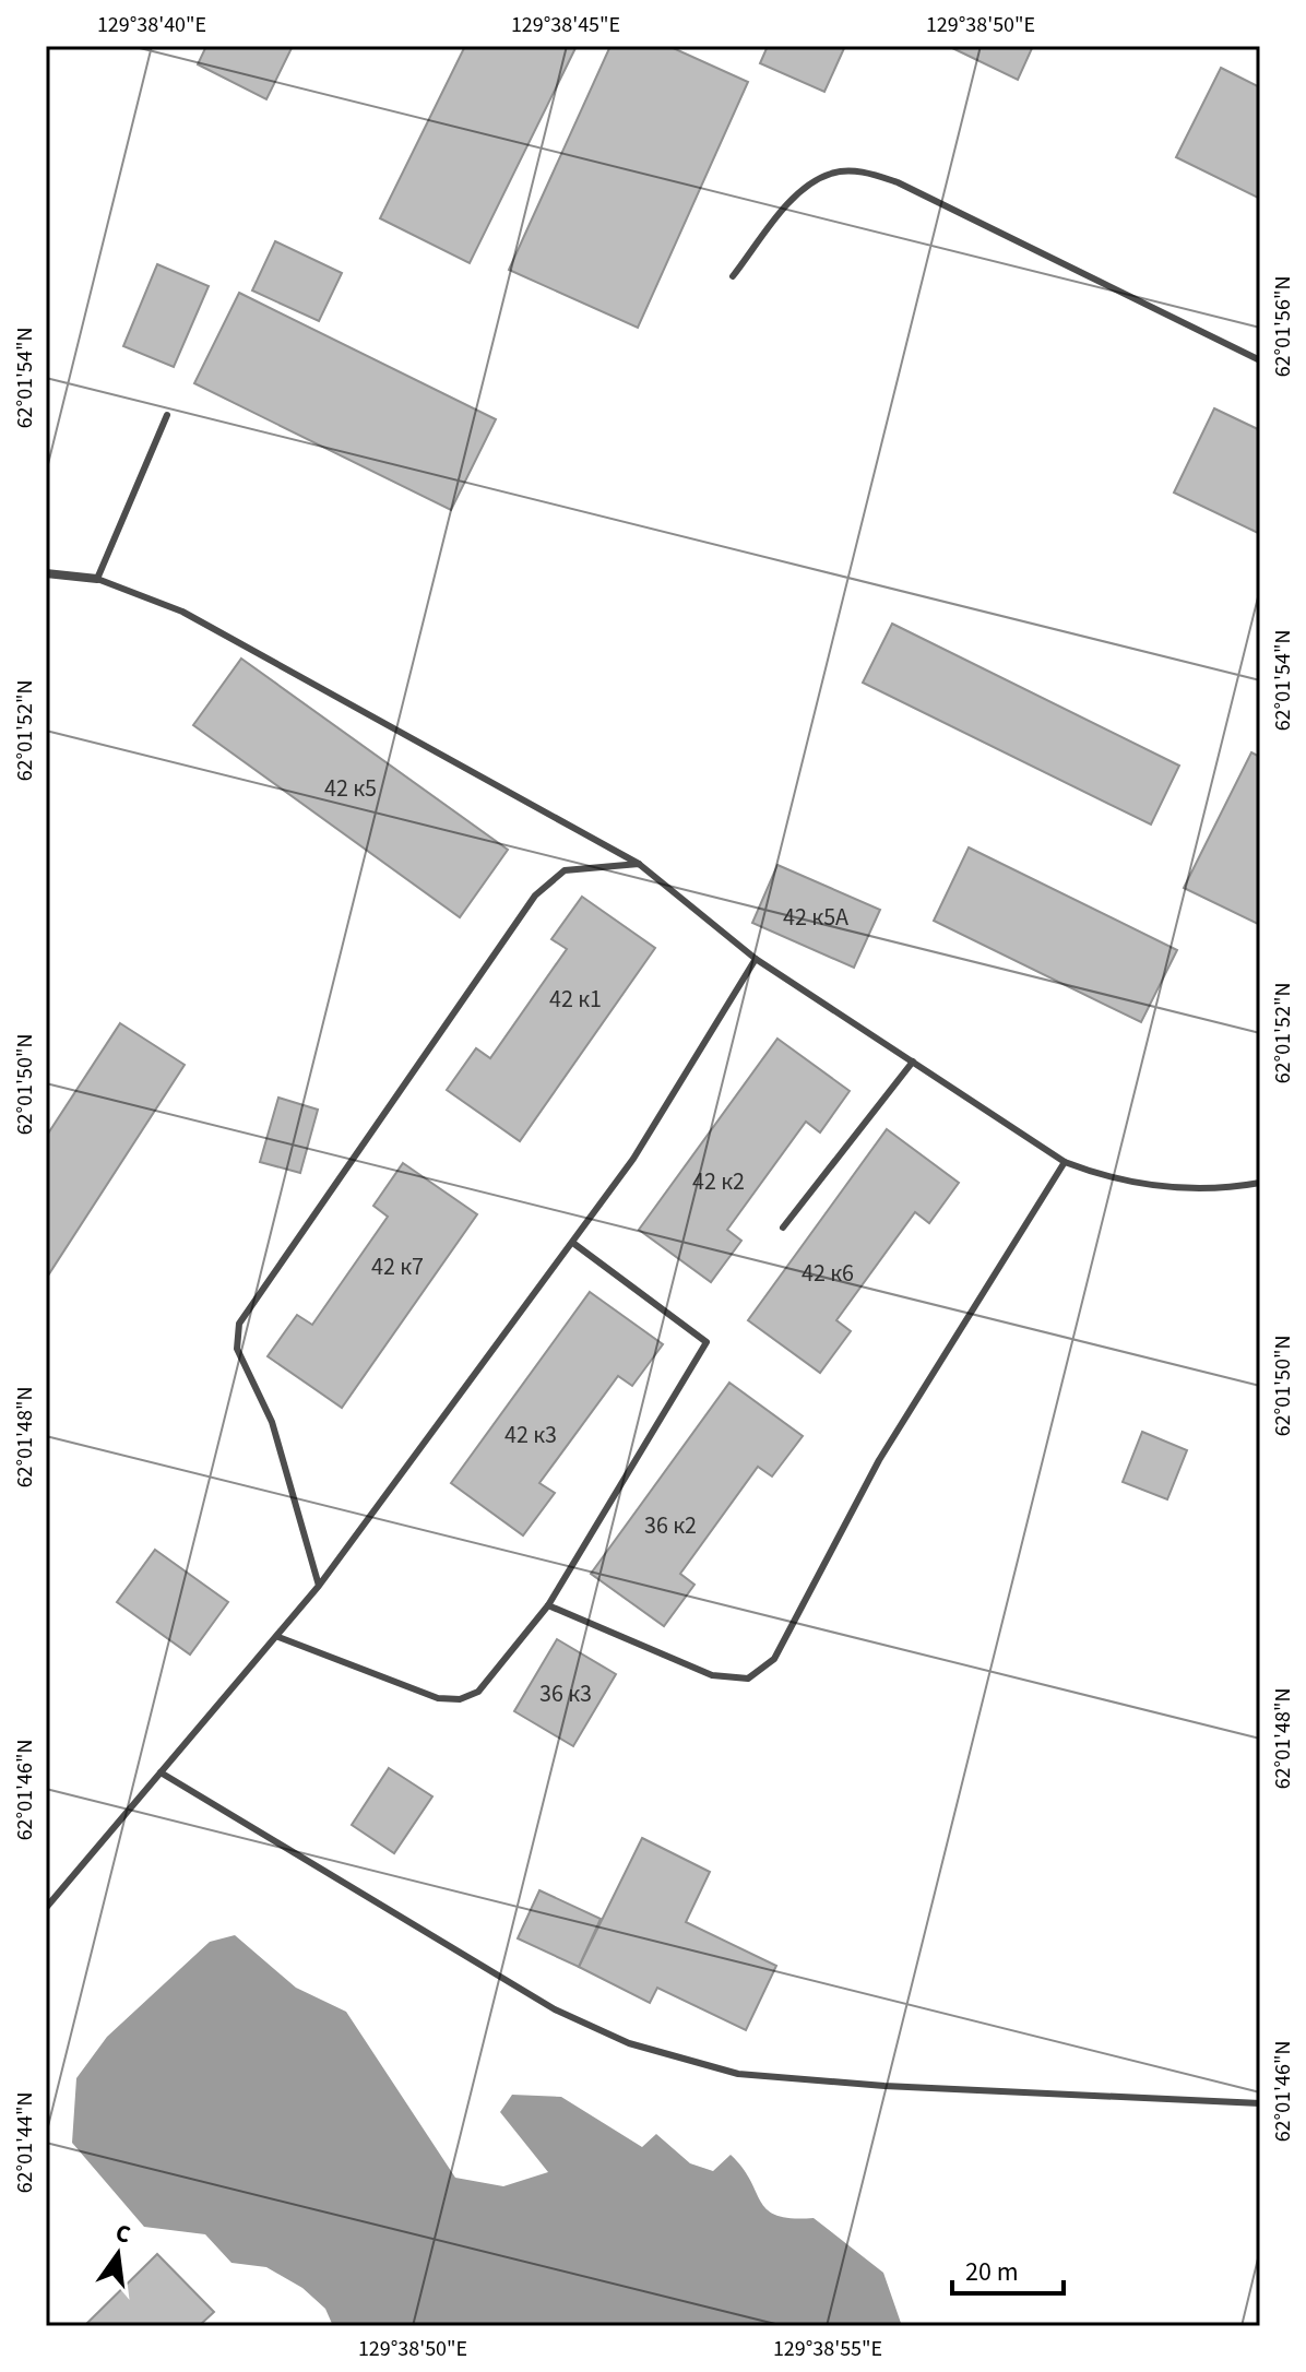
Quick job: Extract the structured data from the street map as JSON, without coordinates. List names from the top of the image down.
{
  "house_numbers": [
    "42 к5",
    "42 к5А",
    "42 к1",
    "42 к2",
    "42 к7",
    "42 к6",
    "42 к3",
    "36 к2",
    "36 к3"
  ],
  "scale_bar": "20 m",
  "north": "top",
  "coordinates": [
    "129°38'40\"E",
    "129°38'45\"E",
    "129°38'50\"E",
    "62°01'56\"N",
    "62°01'54\"N",
    "62°01'52\"N",
    "62°01'50\"N",
    "62°01'48\"N",
    "62°01'46\"N",
    "62°01'44\"N",
    "129°38'55\"E"
  ]
}
